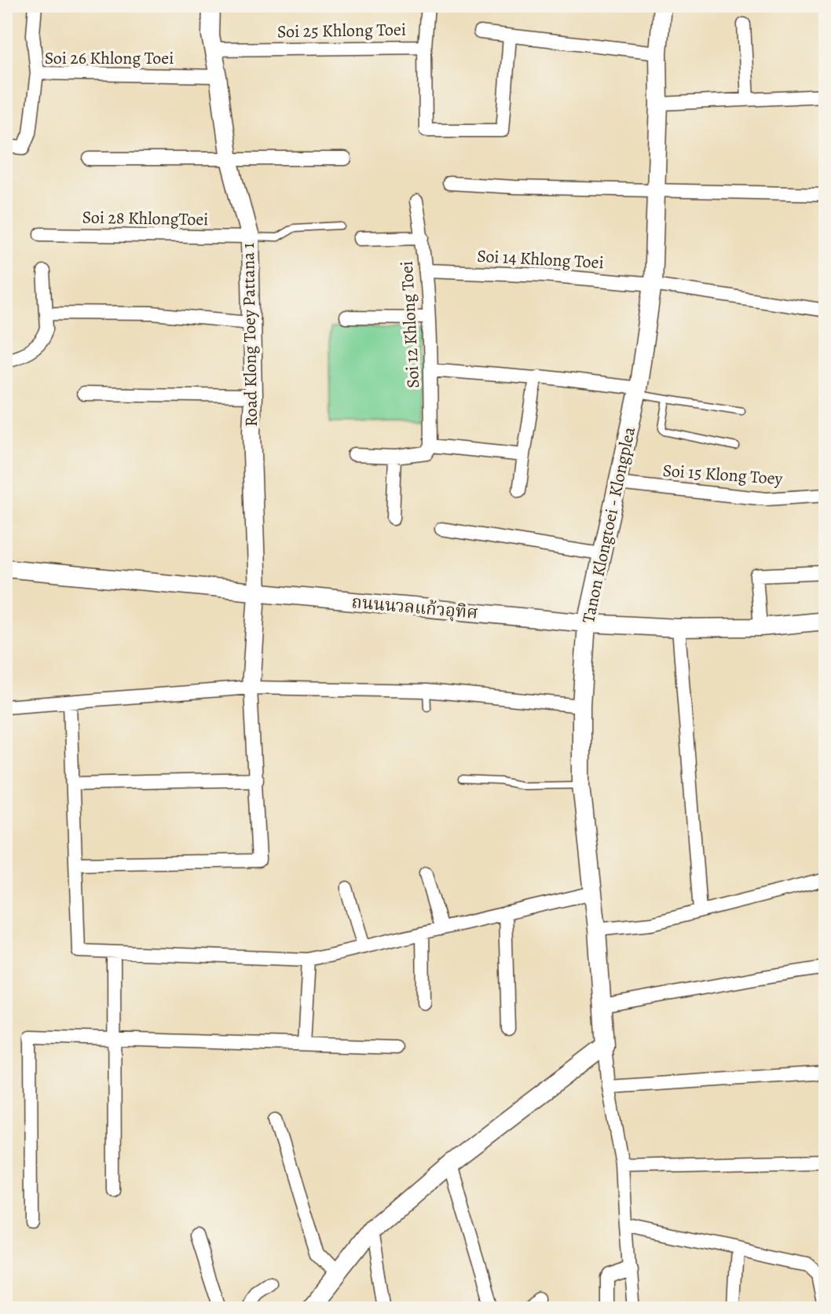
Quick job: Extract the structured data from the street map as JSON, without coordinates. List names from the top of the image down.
{
  "streets": {
    "street": [
      "Soi 25 Khlong Toei",
      "Soi 26 Khlong Toei",
      "Soi 28 KhlongToei",
      "Soi 14 Khlong Toei",
      "Soi 12 Khlong Toei",
      "Road Klong Toey Pattana 1",
      "Soi 15 Klong Toey",
      "Tanon Klongtoei - Klongplea",
      "ถนนนวลแก้วอุทิศ"
    ]
  },
  "crossings": [
    ["Soi 25 Khlong Toei", "Road Klong Toey Pattana 1"],
    ["Soi 26 Khlong Toei", "Road Klong Toey Pattana 1"],
    ["Soi 28 KhlongToei", "Road Klong Toey Pattana 1"],
    ["Soi 14 Khlong Toei", "Soi 12 Khlong Toei"],
    ["Soi 14 Khlong Toei", "Tanon Klongtoei - Klongplea"],
    ["Road Klong Toey Pattana 1", "ถนนนวลแก้วอุทิศ"],
    ["Soi 15 Klong Toey", "Tanon Klongtoei - Klongplea"],
    ["Tanon Klongtoei - Klongplea", "ถนนนวลแก้วอุทิศ"]
  ]
}
